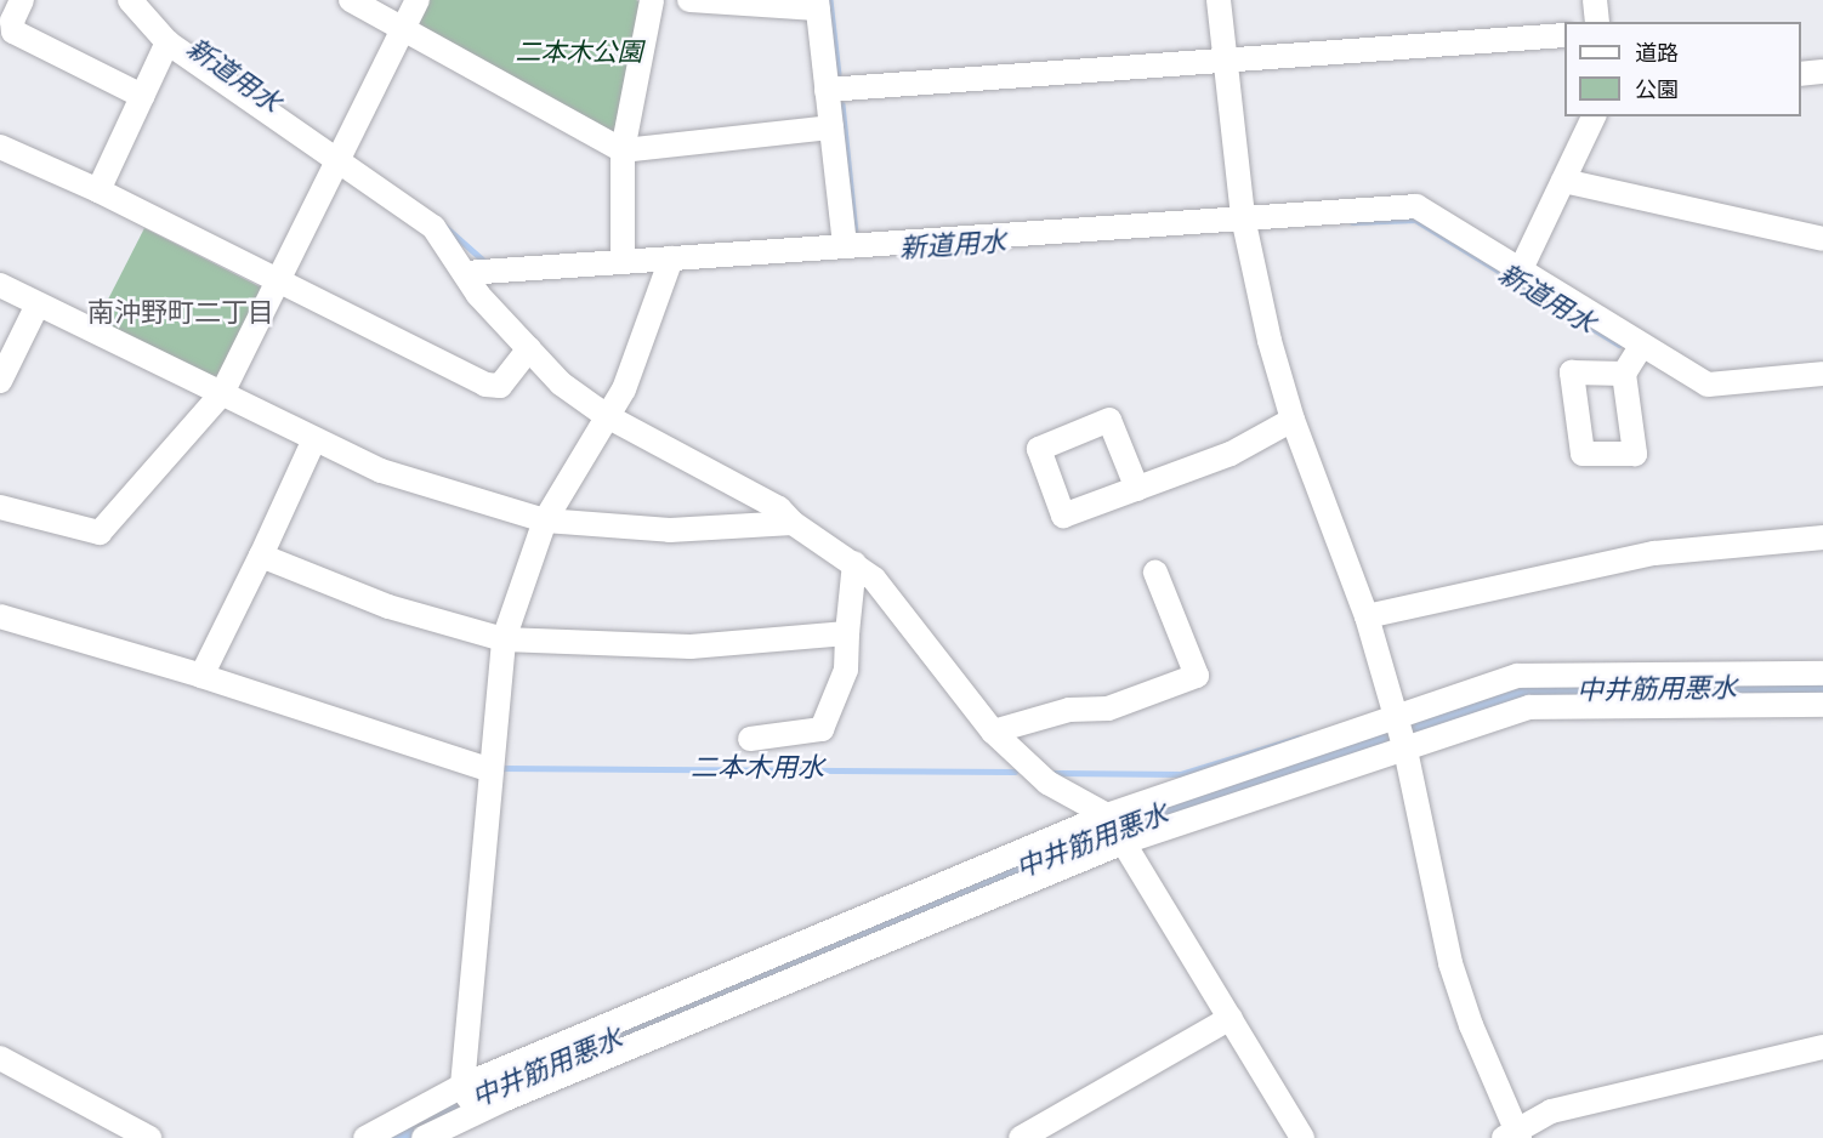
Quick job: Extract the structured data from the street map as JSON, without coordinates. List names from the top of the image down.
{
  "districts": ["南沖野町二丁目"],
  "water": ["新道用水", "中井筋用悪水", "二本木用水"],
  "parks": ["二本木公園"],
  "legend": ["道路", "公園"]
}
